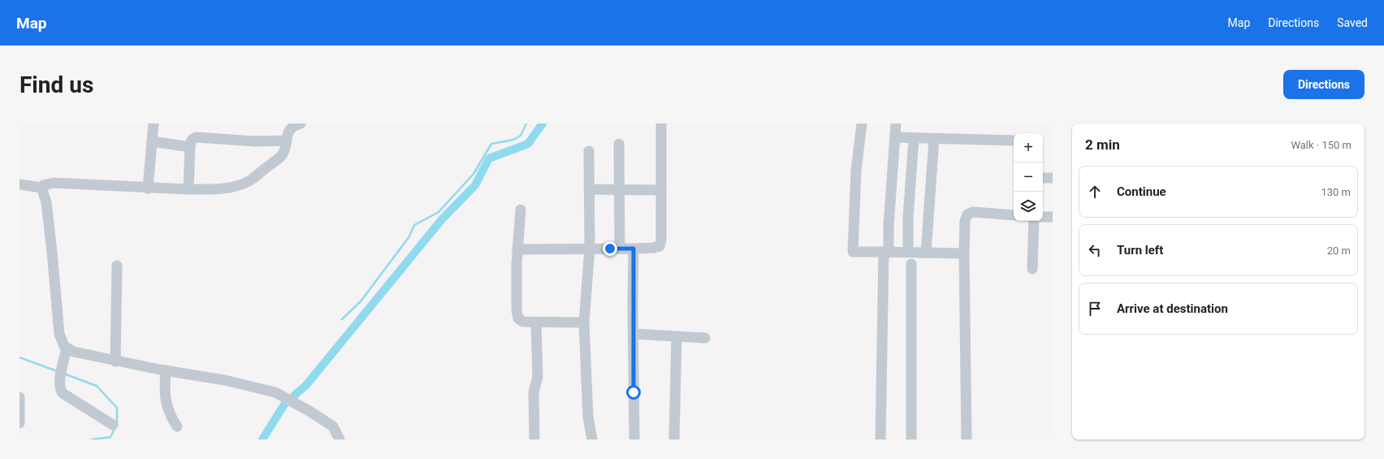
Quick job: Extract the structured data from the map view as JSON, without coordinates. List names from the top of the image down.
{
  "page": {
    "header": "Map",
    "nav": ["Map", "Directions", "Saved"],
    "buttons": "Directions",
    "title": "Find us",
    "heading": ["2 min", "Walk · 150 m"],
    "map_buttons": ["+", "−"],
    "list": [
      ["Continue", "130 m"],
      ["Turn left", "20 m"],
      "Arrive at destination"
    ]
  }
}
